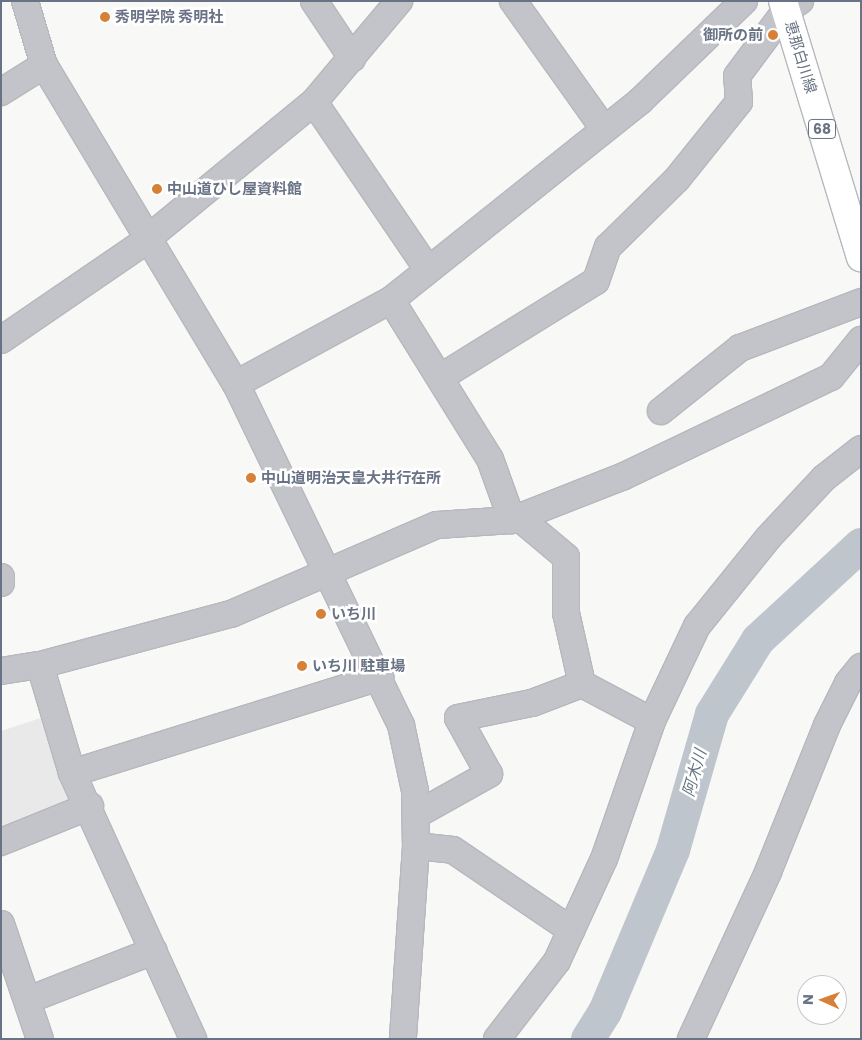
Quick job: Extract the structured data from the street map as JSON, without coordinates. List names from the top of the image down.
{
  "streets": {
    "main road": ["恵那白川線", "68"]
  },
  "water": ["阿木川"],
  "places": [
    "秀明学院 秀明社",
    "御所の前",
    "中山道ひし屋資料館",
    "中山道明治天皇大井行在所",
    "いち川",
    "いち川 駐車場"
  ],
  "north": "left"
}
